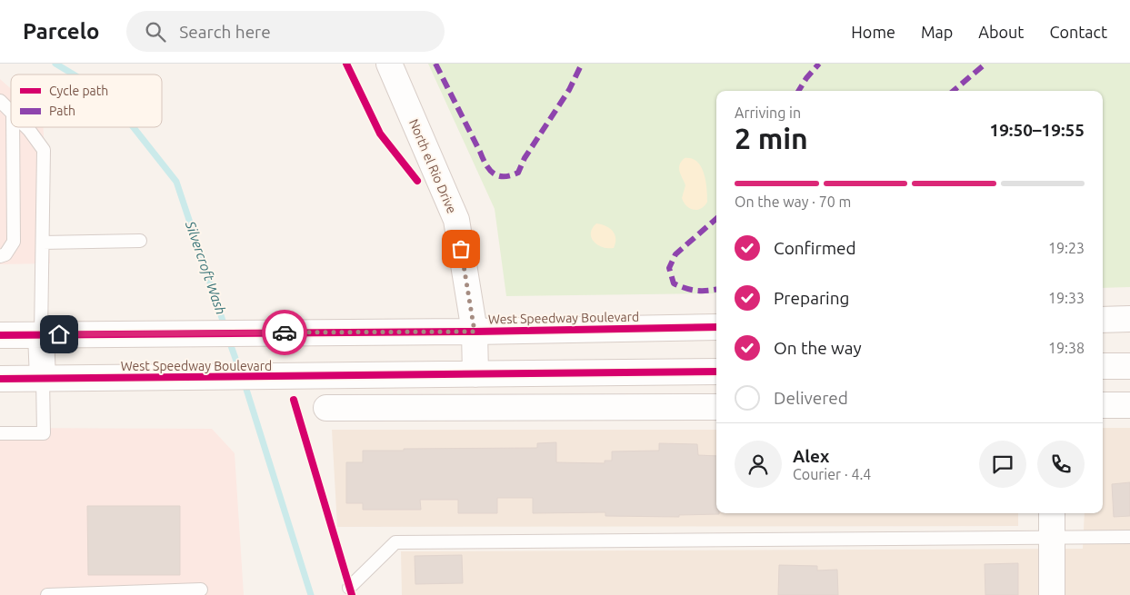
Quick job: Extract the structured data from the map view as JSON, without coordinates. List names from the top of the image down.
{
  "streets": {
    "main road": ["North el Rio Drive", "West Speedway Boulevard"]
  },
  "crossings": [
    ["North el Rio Drive", "West Speedway Boulevard"]
  ],
  "water": ["Silvercroft Wash"],
  "legend": ["Cycle path", "Path"],
  "page": {
    "header": "Parcelo",
    "search": "Search here",
    "nav": [
      "Home",
      "Map",
      "About",
      "Contact"
    ],
    "heading": ["2 min", "Arriving in", "19:50–19:55"],
    "panel": ["Alex", "Courier · 4.4"],
    "bar": "On the way · 70 m",
    "list": [
      ["Confirmed", "19:23"],
      ["Preparing", "19:33"],
      ["On the way", "19:38"],
      "Delivered"
    ]
  }
}
